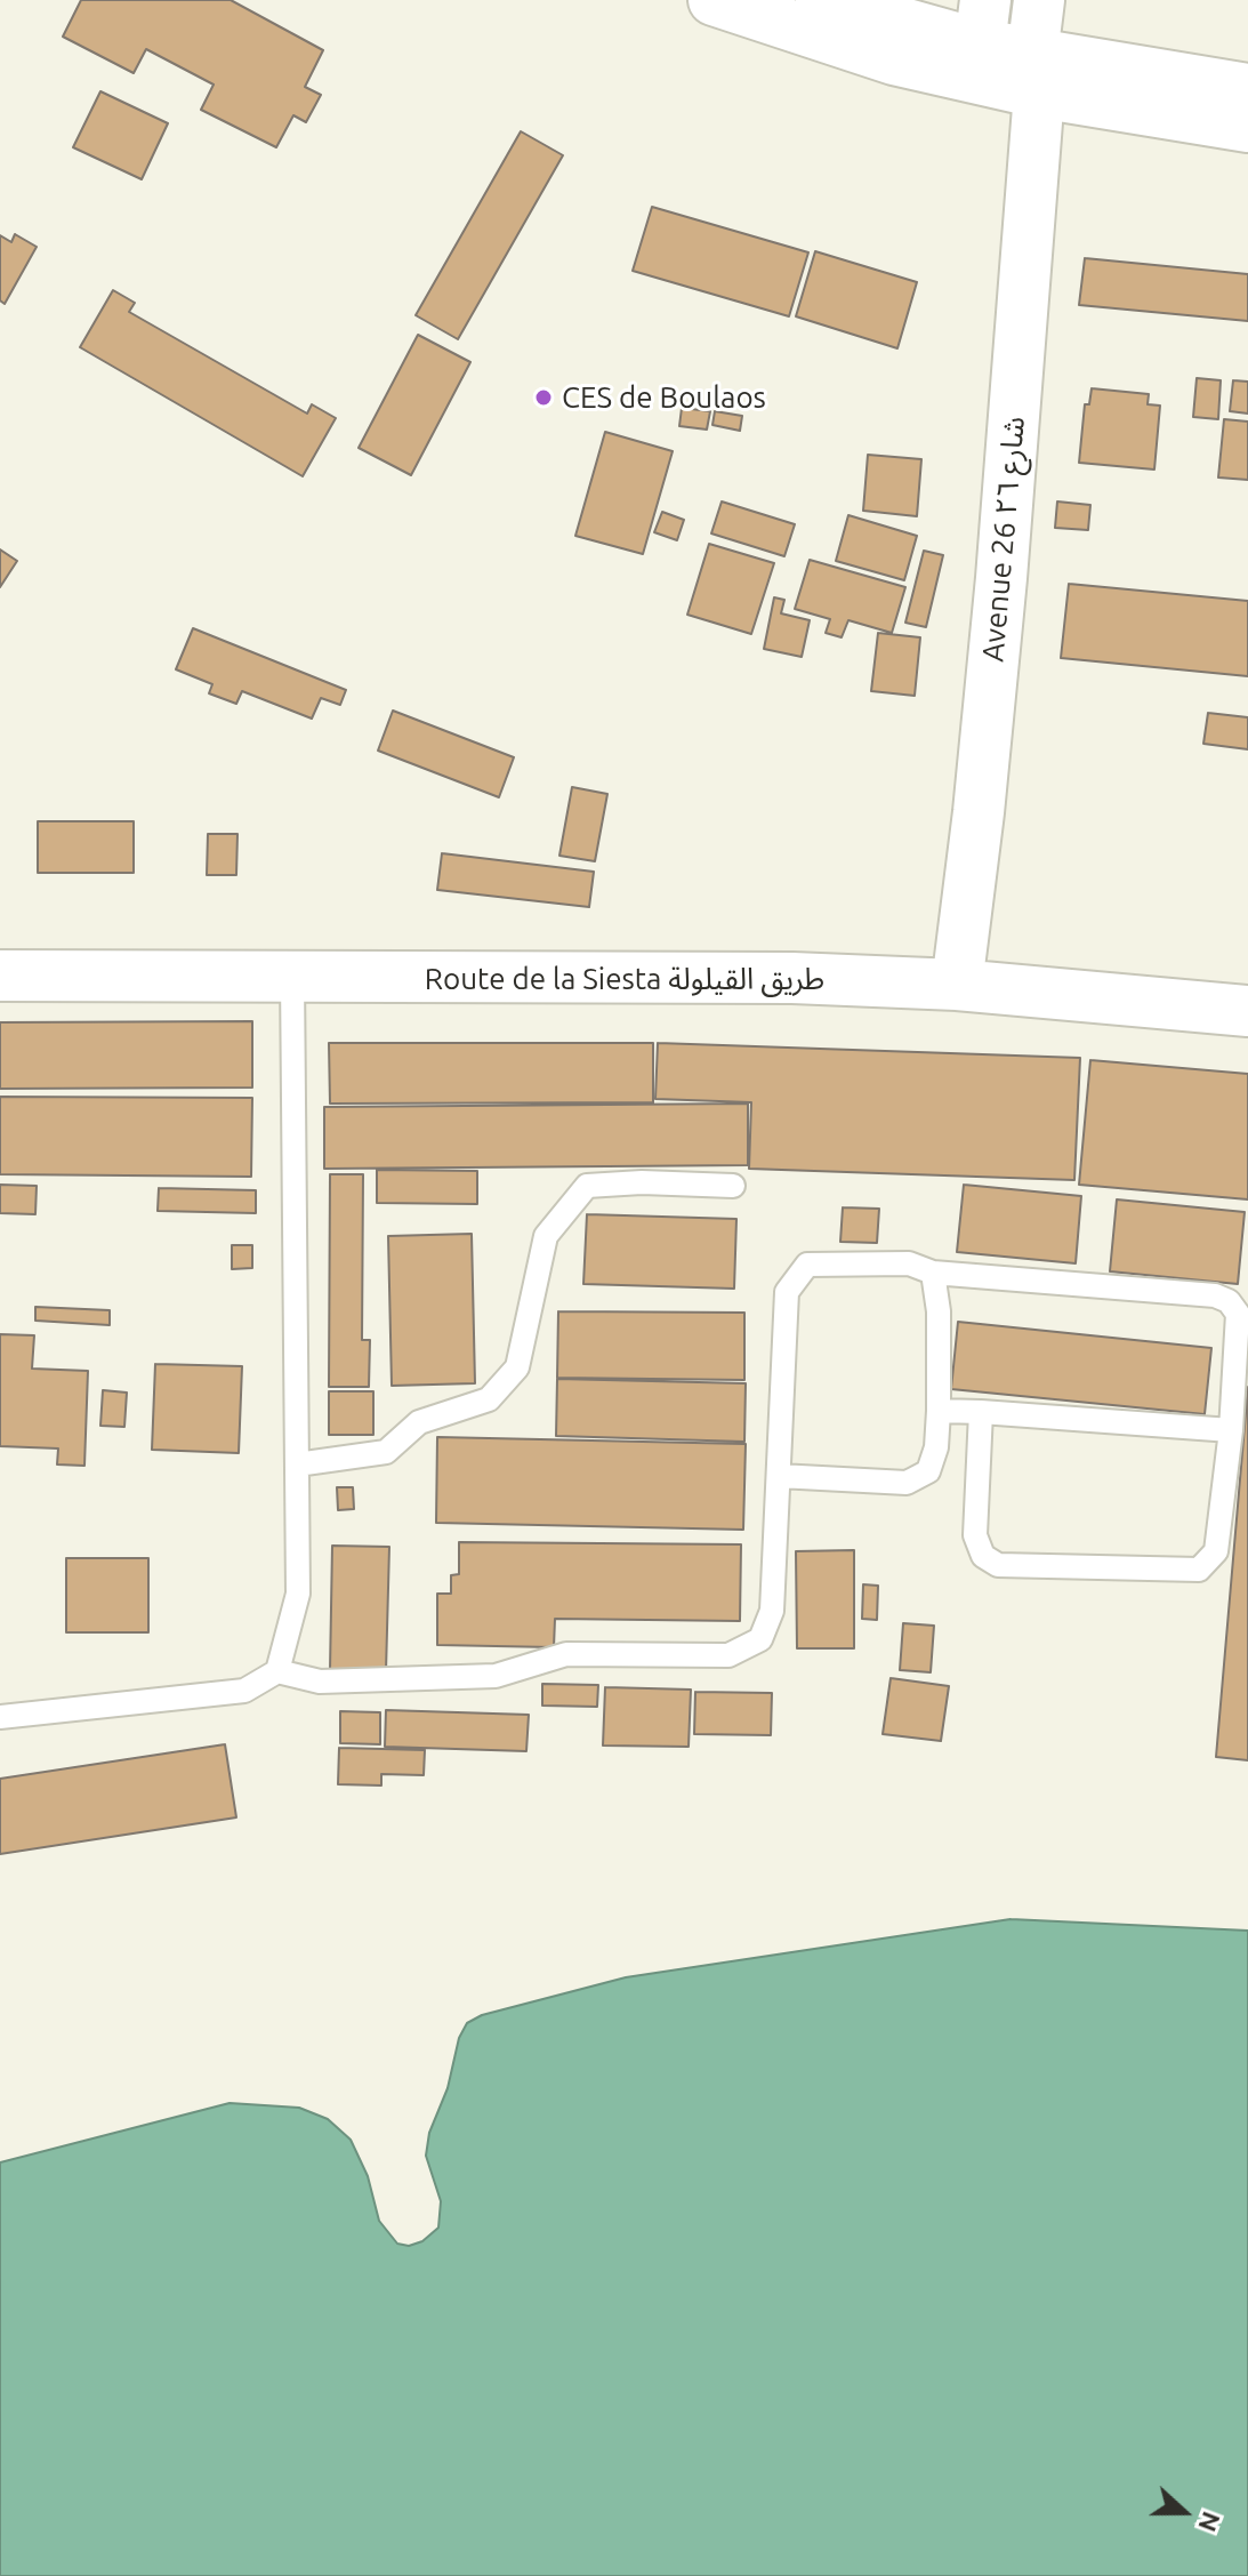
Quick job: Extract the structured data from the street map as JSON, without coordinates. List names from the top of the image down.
{
  "streets": {
    "main road": ["Avenue 26 شارع ٢٦", "Route de la Siesta طريق القيلولة"]
  },
  "crossings": [
    ["Avenue 26 شارع ٢٦", "Route de la Siesta طريق القيلولة"]
  ],
  "places": ["CES de Boulaos"],
  "north": "right"
}
